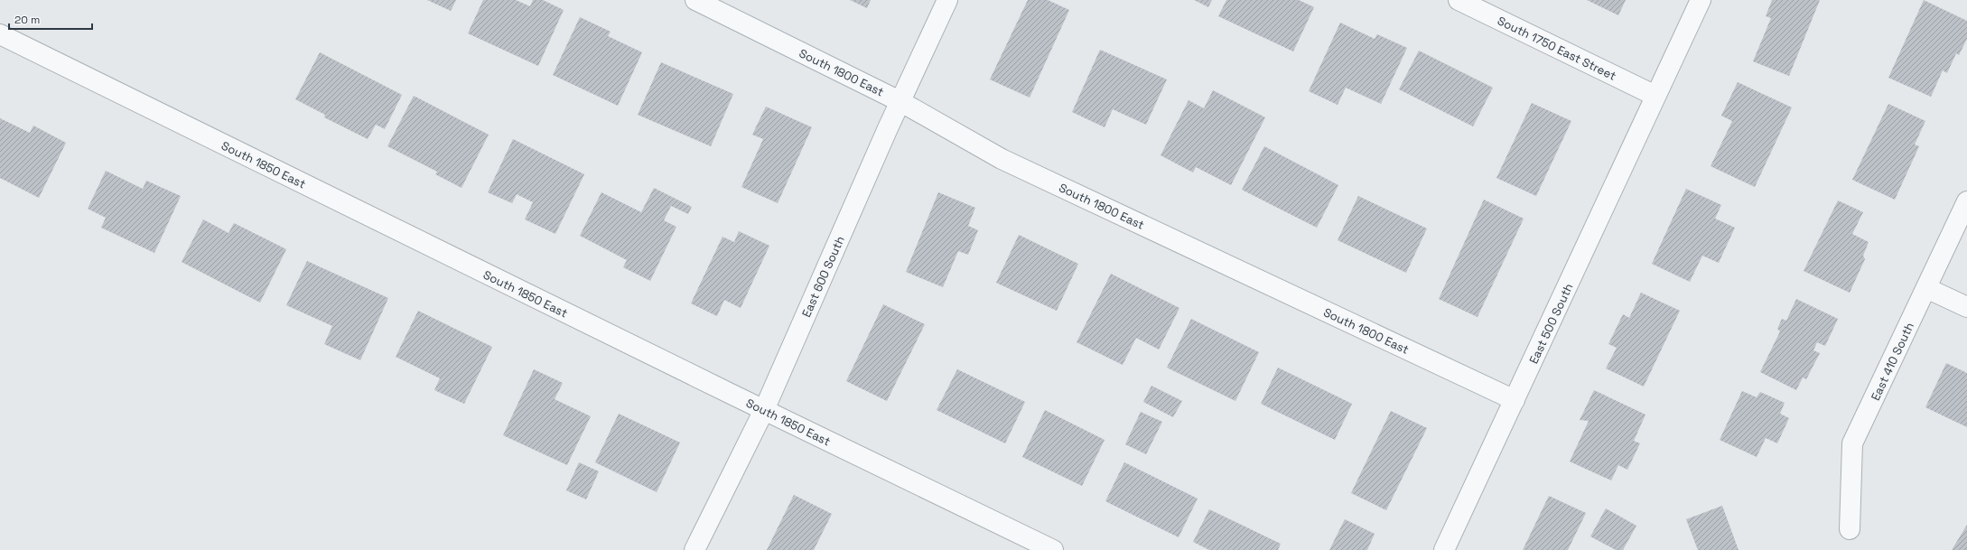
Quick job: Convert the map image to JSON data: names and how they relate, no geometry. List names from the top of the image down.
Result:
{
  "streets": {
    "street": [
      "South 1750 East Street",
      "South 1800 East",
      "South 1850 East",
      "East 600 South",
      "East 500 South",
      "East 410 South"
    ]
  },
  "crossings": [
    ["South 1750 East Street", "East 500 South"],
    ["South 1800 East", "East 600 South"],
    ["South 1800 East", "East 500 South"],
    ["South 1850 East", "East 600 South"]
  ],
  "scale_bar": "20 m"
}
